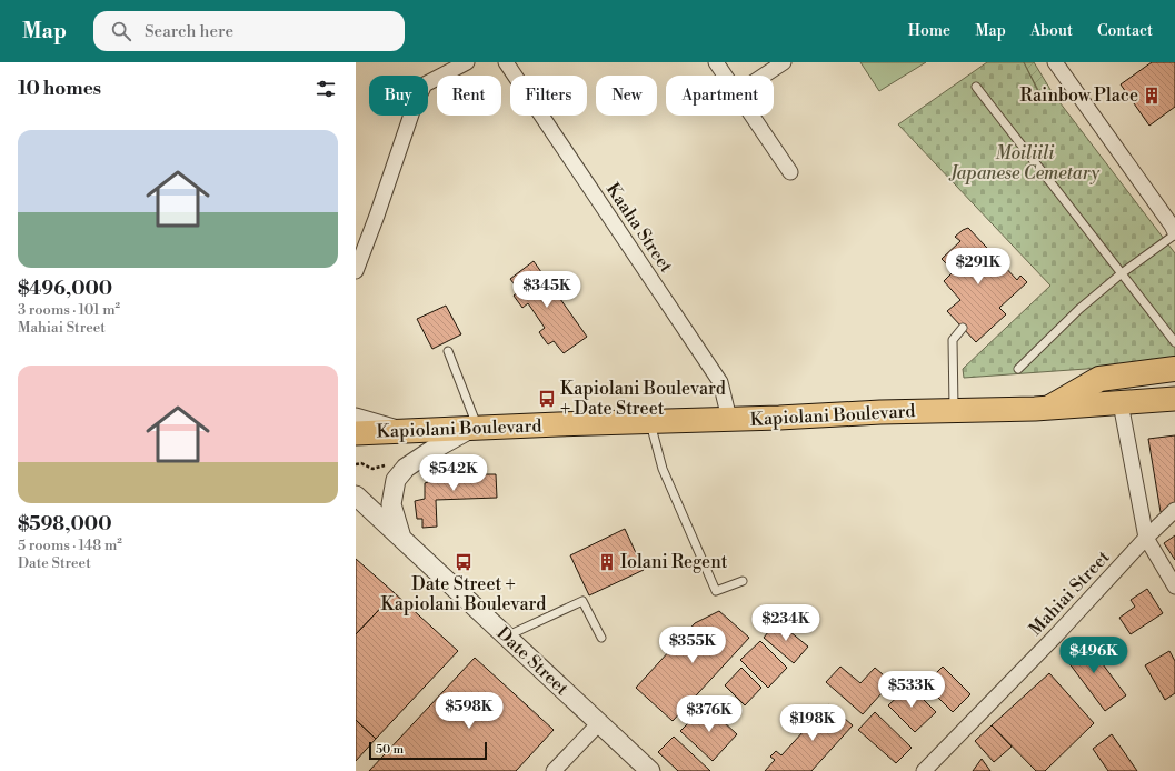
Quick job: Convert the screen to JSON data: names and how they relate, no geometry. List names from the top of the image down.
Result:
{
  "streets": {
    "main road": ["Kapiolani Boulevard"],
    "street": ["Kaaha Street", "Mahiai Street", "Date Street"]
  },
  "crossings": [
    ["Kaaha Street", "Kapiolani Boulevard"]
  ],
  "parks": ["Moiliili Japanese Cemetary"],
  "places": {
    "building": ["Rainbow Place", "Iolani Regent"],
    "bus stop": ["Kapiolani Boulevard + Date Street", "Date Street + Kapiolani Boulevard"]
  },
  "scale_bar": "50 m",
  "page": {
    "header": "Map",
    "search": "Search here",
    "nav": [
      "Home",
      "Map",
      "About",
      "Contact"
    ],
    "heading": "10 homes",
    "chip": [
      "Buy",
      "Rent",
      "Filters",
      "New",
      "Apartment"
    ],
    "list": [
      {
        "name": "$496,000",
        "note": "3 rooms · 101 m² · Mahiai Street"
      },
      {
        "name": "$598,000",
        "note": "5 rooms · 148 m² · Date Street"
      }
    ],
    "price": [
      "$291K",
      "$345K",
      "$542K",
      "$234K",
      "$355K",
      "$496K",
      "$533K",
      "$598K",
      "$376K",
      "$198K"
    ],
    "scale": "50 m"
  }
}
